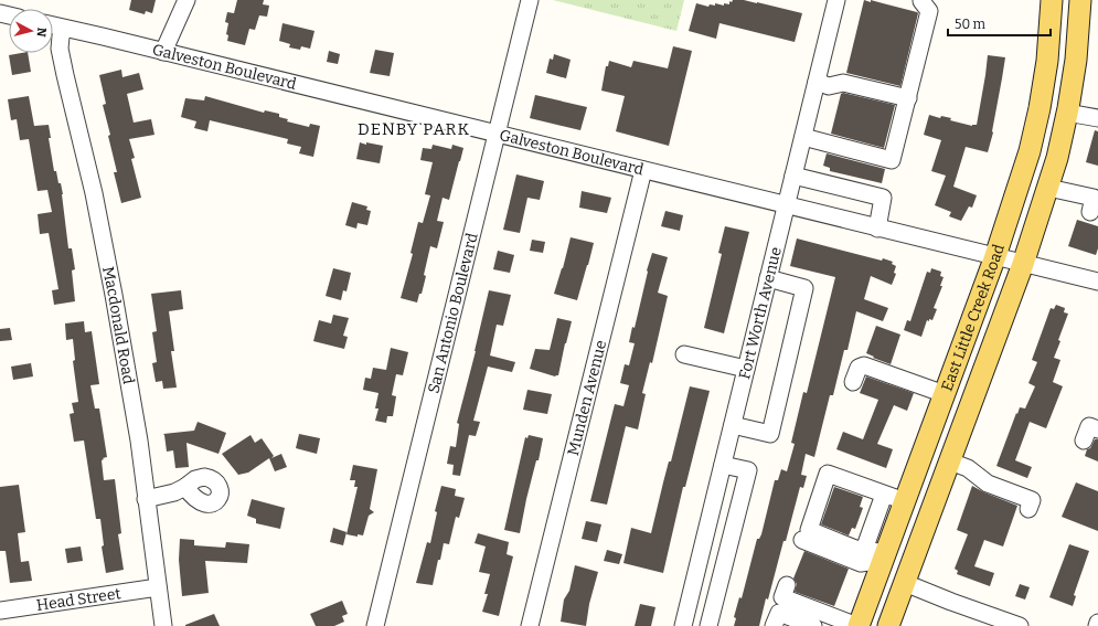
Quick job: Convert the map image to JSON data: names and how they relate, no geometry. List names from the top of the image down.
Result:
{
  "streets": {
    "main road": ["East Little Creek Road"],
    "street": [
      "Galveston Boulevard",
      "San Antonio Boulevard",
      "Fort Worth Avenue",
      "Macdonald Road",
      "Munden Avenue",
      "Head Street"
    ]
  },
  "crossings": [
    ["Galveston Boulevard", "San Antonio Boulevard"],
    ["Galveston Boulevard", "Fort Worth Avenue"],
    ["Galveston Boulevard", "East Little Creek Road"],
    ["Galveston Boulevard", "Macdonald Road"],
    ["Galveston Boulevard", "Munden Avenue"],
    ["Macdonald Road", "Head Street"]
  ],
  "districts": ["DENBY PARK"],
  "scale_bar": "50 m",
  "north": "right"
}
